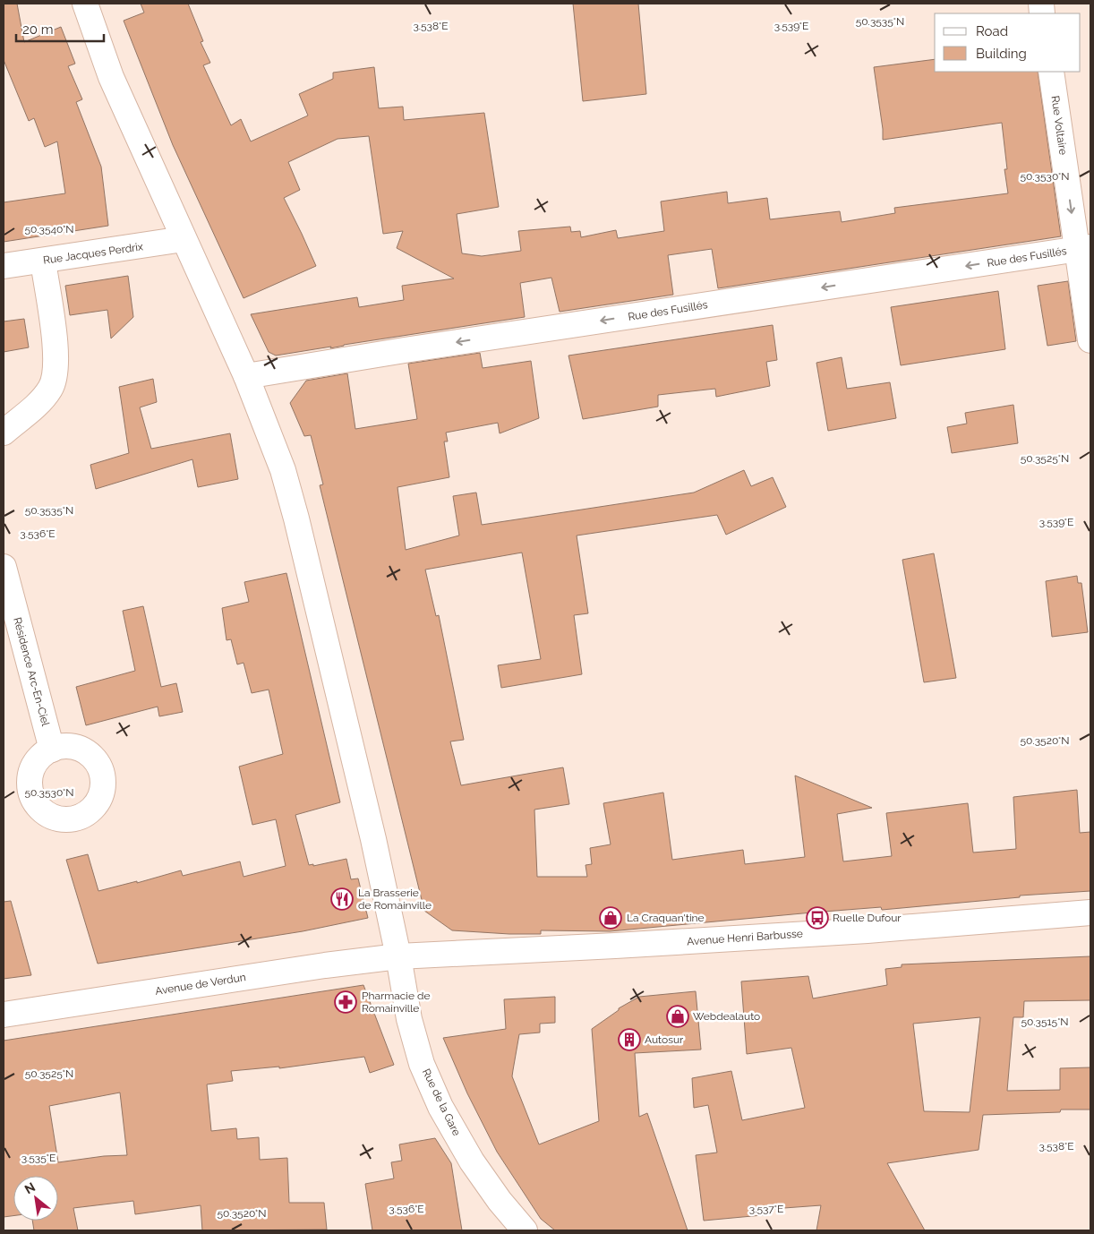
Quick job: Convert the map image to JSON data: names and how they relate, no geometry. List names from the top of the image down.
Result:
{
  "streets": {
    "street": [
      "Rue Voltaire",
      "Rue Jacques Perdrix",
      "Rue des Fusillés",
      "Résidence Arc-En-Ciel",
      "Avenue Henri Barbusse",
      "Avenue de Verdun",
      "Rue de la Gare"
    ]
  },
  "crossings": [
    ["Rue Voltaire", "Rue des Fusillés"],
    ["Rue Jacques Perdrix", "Rue de la Gare"],
    ["Rue des Fusillés", "Rue de la Gare"],
    ["Avenue Henri Barbusse", "Avenue de Verdun"],
    ["Avenue Henri Barbusse", "Rue de la Gare"],
    ["Avenue de Verdun", "Rue de la Gare"]
  ],
  "one_way": ["Rue Voltaire", "Rue des Fusillés"],
  "places": {
    "restaurant": ["La Brasserie de Romainville"],
    "shop": ["La Craquan'tine", "Webdealauto"],
    "bus stop": ["Ruelle Dufour"],
    "pharmacy": ["Pharmacie de Romainville"],
    "building": ["Autosur"]
  },
  "legend": ["Road", "Building"],
  "scale_bar": "20 m",
  "north": "top left",
  "coordinates": [
    "50.3535°N",
    "3.538°E",
    "3.539°E",
    "50.3530°N",
    "50.3540°N",
    "50.3525°N",
    "3.536°E",
    "50.3520°N",
    "50.3515°N",
    "3.535°E",
    "3.537°E"
  ]
}
